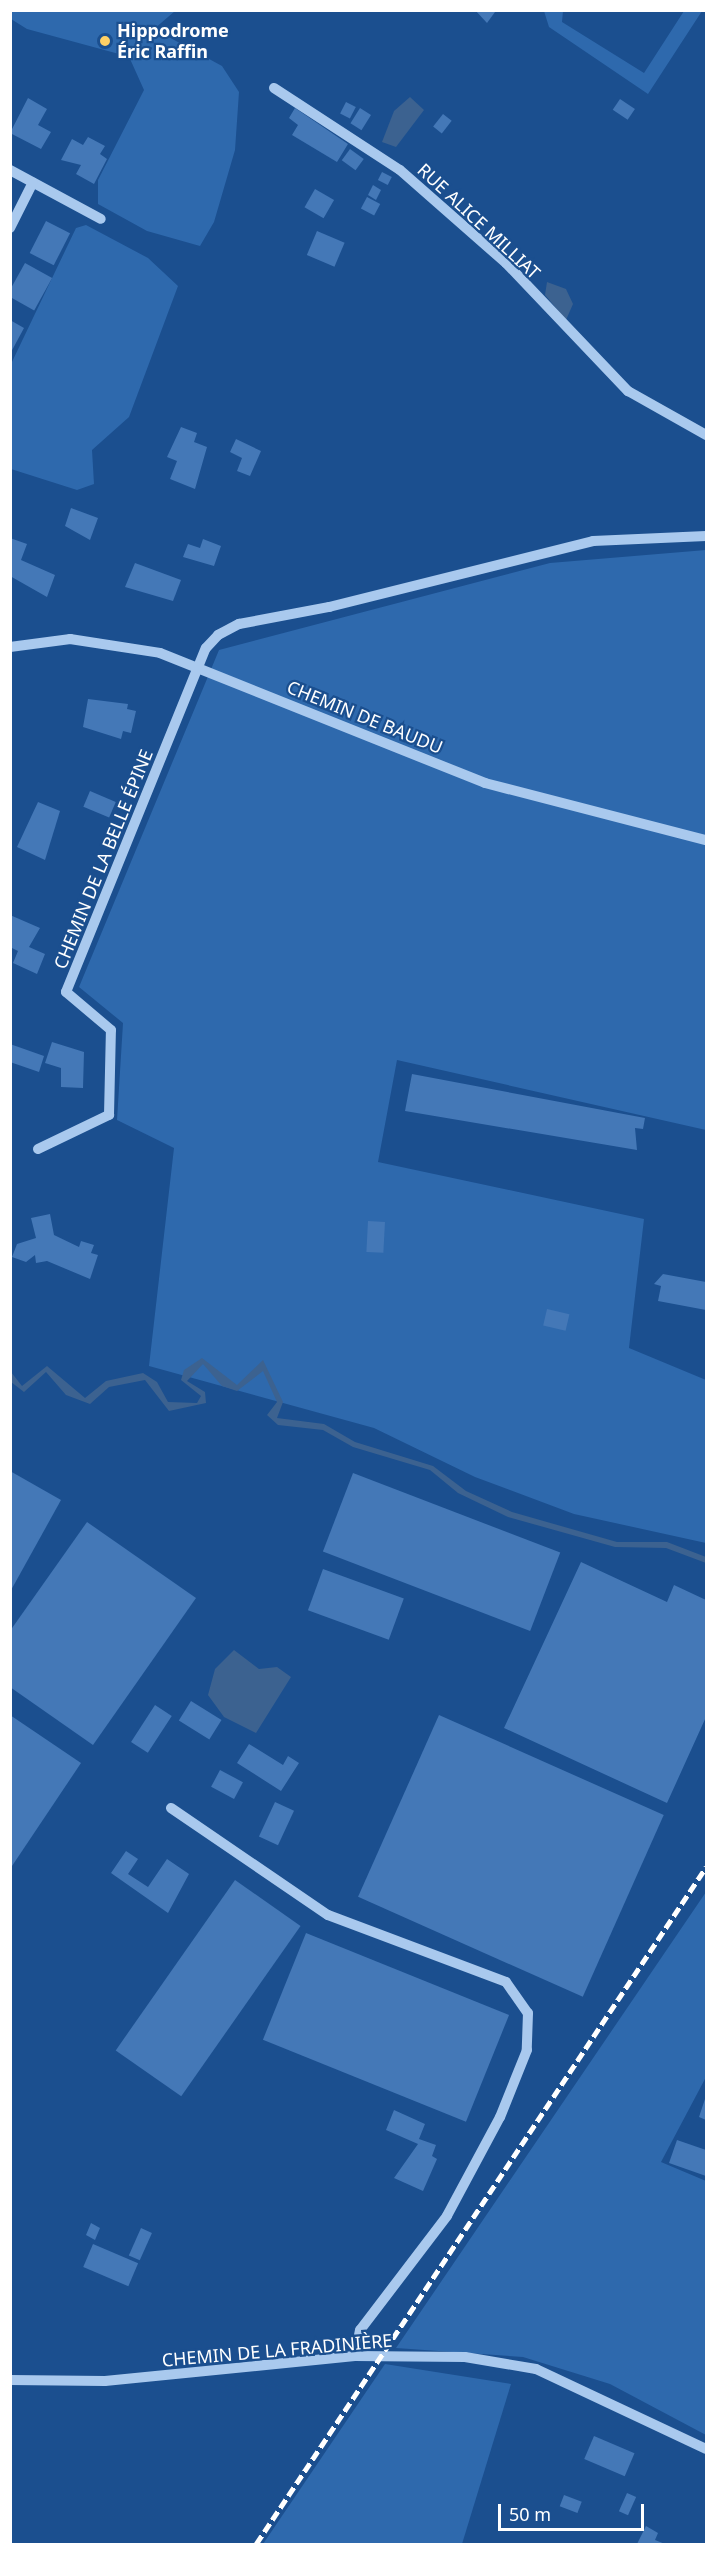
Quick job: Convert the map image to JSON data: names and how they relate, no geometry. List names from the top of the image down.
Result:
{
  "streets": {
    "street": [
      "RUE ALICE MILLIAT",
      "CHEMIN DE BAUDU",
      "CHEMIN DE LA BELLE ÉPINE",
      "CHEMIN DE LA FRADINIÈRE"
    ]
  },
  "crossings": [
    ["CHEMIN DE BAUDU", "CHEMIN DE LA BELLE ÉPINE"]
  ],
  "places": ["Hippodrome Éric Raffin"],
  "scale_bar": "50 m"
}
